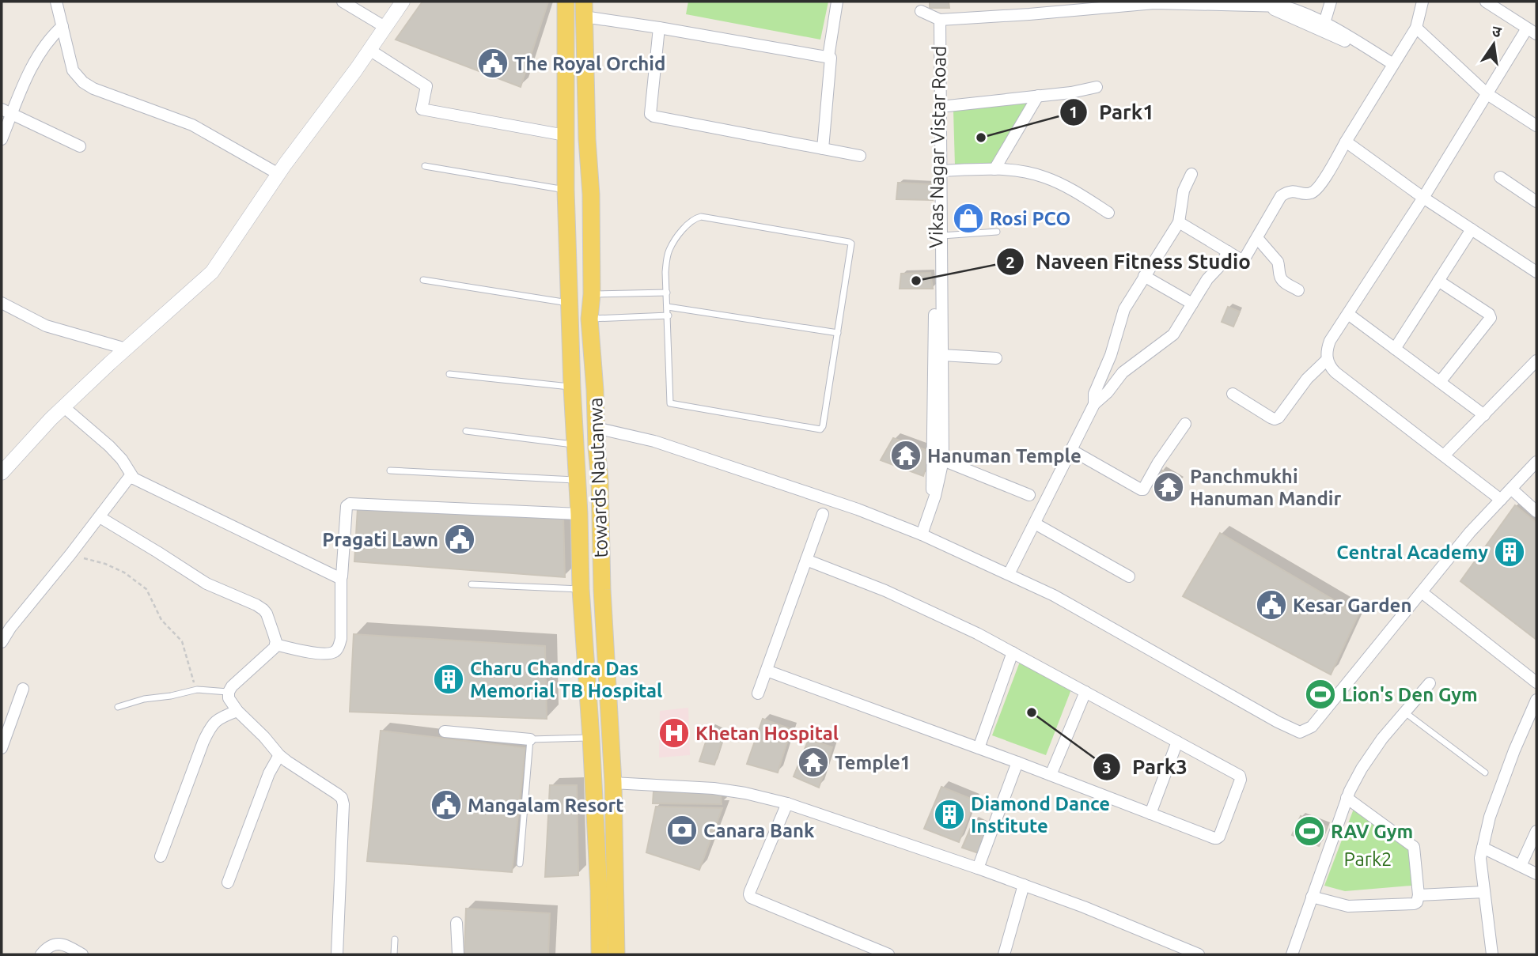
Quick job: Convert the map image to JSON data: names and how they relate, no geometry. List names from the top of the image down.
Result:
{
  "streets": {
    "main road": ["towards Nautanwa"],
    "street": ["Vikas Nagar Vistar Road"]
  },
  "parks": ["Park2"],
  "places": {
    "public building": [
      "The Royal Orchid",
      "Pragati Lawn",
      "Kesar Garden",
      "Mangalam Resort"
    ],
    "other": ["Park1", "Naveen Fitness Studio", "Park3"],
    "shop": ["Rosi PCO"],
    "temple": ["Hanuman Temple", "Panchmukhi Hanuman Mandir", "Temple1"],
    "building": ["Central Academy", "Charu Chandra Das Memorial TB Hospital", "Diamond Dance Institute"],
    "sports": ["Lion's Den Gym", "RAV Gym"],
    "hospital": ["Khetan Hospital"],
    "bank": ["Canara Bank"]
  },
  "north": "top"
}
